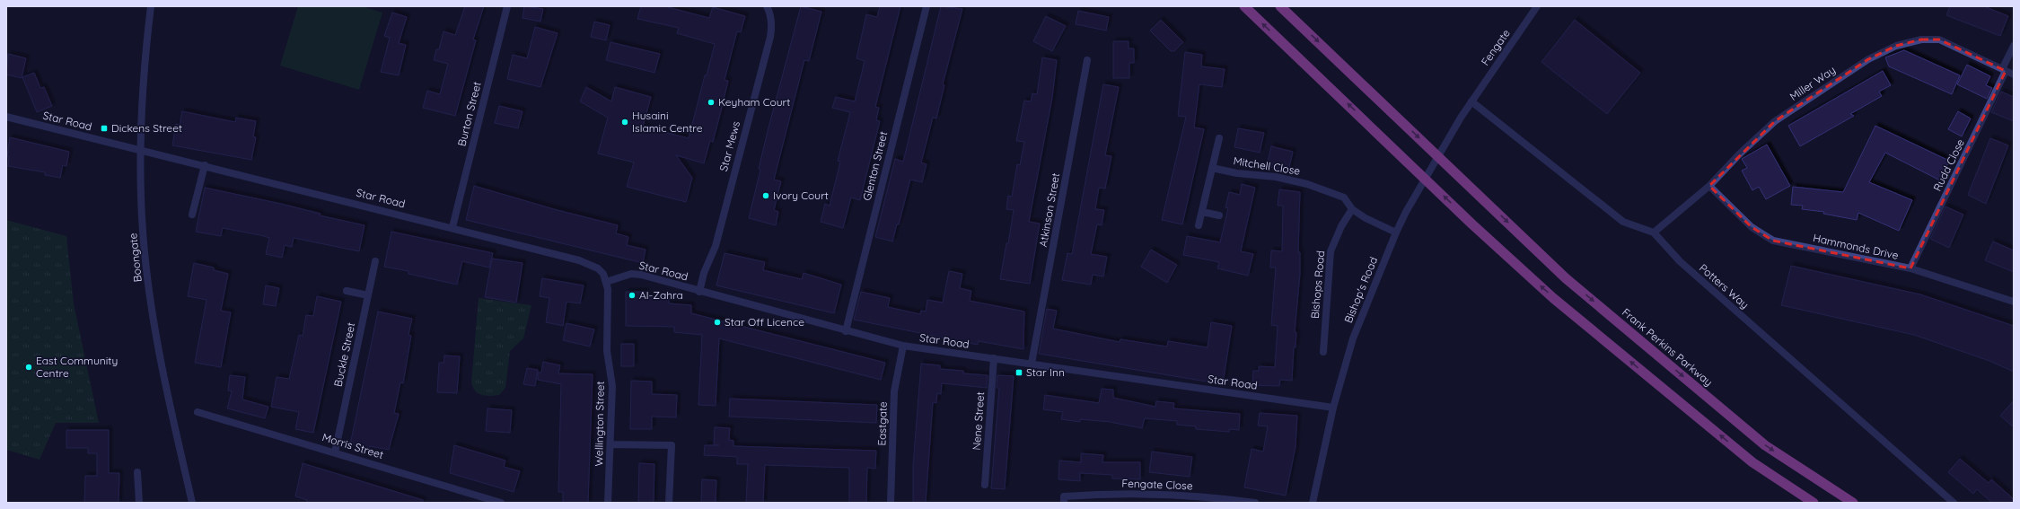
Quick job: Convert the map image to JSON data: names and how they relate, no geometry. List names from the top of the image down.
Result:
{
  "streets": {
    "highway": ["Frank Perkins Parkway"],
    "street": [
      "Fengate",
      "Miller Way",
      "Burton Street",
      "Star Road",
      "Star Mews",
      "Rudd Close",
      "Glenton Street",
      "Mitchell Close",
      "Atkinson Street",
      "Hammonds Drive",
      "Boongate",
      "Bishops Road",
      "Potters Way",
      "Bishop's Road",
      "Buckle Street",
      "Nene Street",
      "Wellington Street",
      "Eastgate",
      "Morris Street",
      "Fengate Close"
    ]
  },
  "crossings": [
    ["Fengate", "Potters Way"],
    ["Fengate", "Bishop's Road"],
    ["Miller Way", "Rudd Close"],
    ["Miller Way", "Hammonds Drive"],
    ["Miller Way", "Potters Way"],
    ["Burton Street", "Star Road"],
    ["Star Road", "Star Mews"],
    ["Star Road", "Glenton Street"],
    ["Star Road", "Atkinson Street"],
    ["Star Road", "Bishop's Road"],
    ["Star Road", "Nene Street"],
    ["Star Road", "Wellington Street"],
    ["Star Road", "Eastgate"],
    ["Rudd Close", "Hammonds Drive"],
    ["Mitchell Close", "Bishops Road"],
    ["Potters Way", "Bishop's Road"],
    ["Buckle Street", "Morris Street"]
  ],
  "places": {
    "other": [
      "Keyham Court",
      "Husaini Islamic Centre",
      "Ivory Court",
      "Al-Zahra",
      "Star Off Licence",
      "East Community Centre"
    ],
    "transit": ["Dickens Street", "Star Inn"]
  }
}
